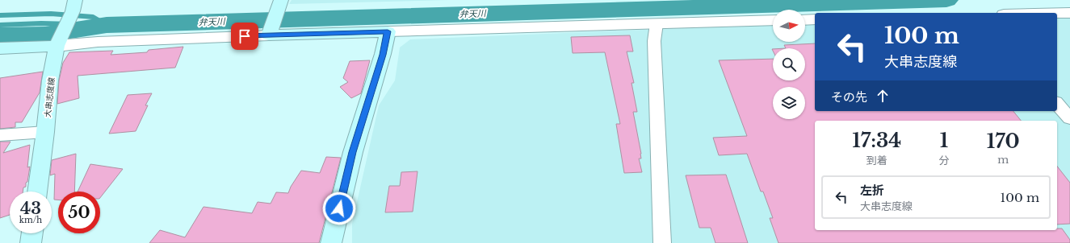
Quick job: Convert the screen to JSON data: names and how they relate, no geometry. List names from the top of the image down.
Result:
{
  "streets": {
    "main road": ["大串志度線"]
  },
  "water": ["弁天川"],
  "north": "right",
  "page": {
    "turn": ["100 m", "大串志度線"],
    "then": "その先",
    "eta": [
      "17:34",
      "到着",
      "1",
      "分",
      "170",
      "m"
    ],
    "list": [
      {
        "name": "左折",
        "note": "大串志度線",
        "value": "100 m"
      }
    ],
    "speed": "43 km/h",
    "limit": "50"
  }
}
